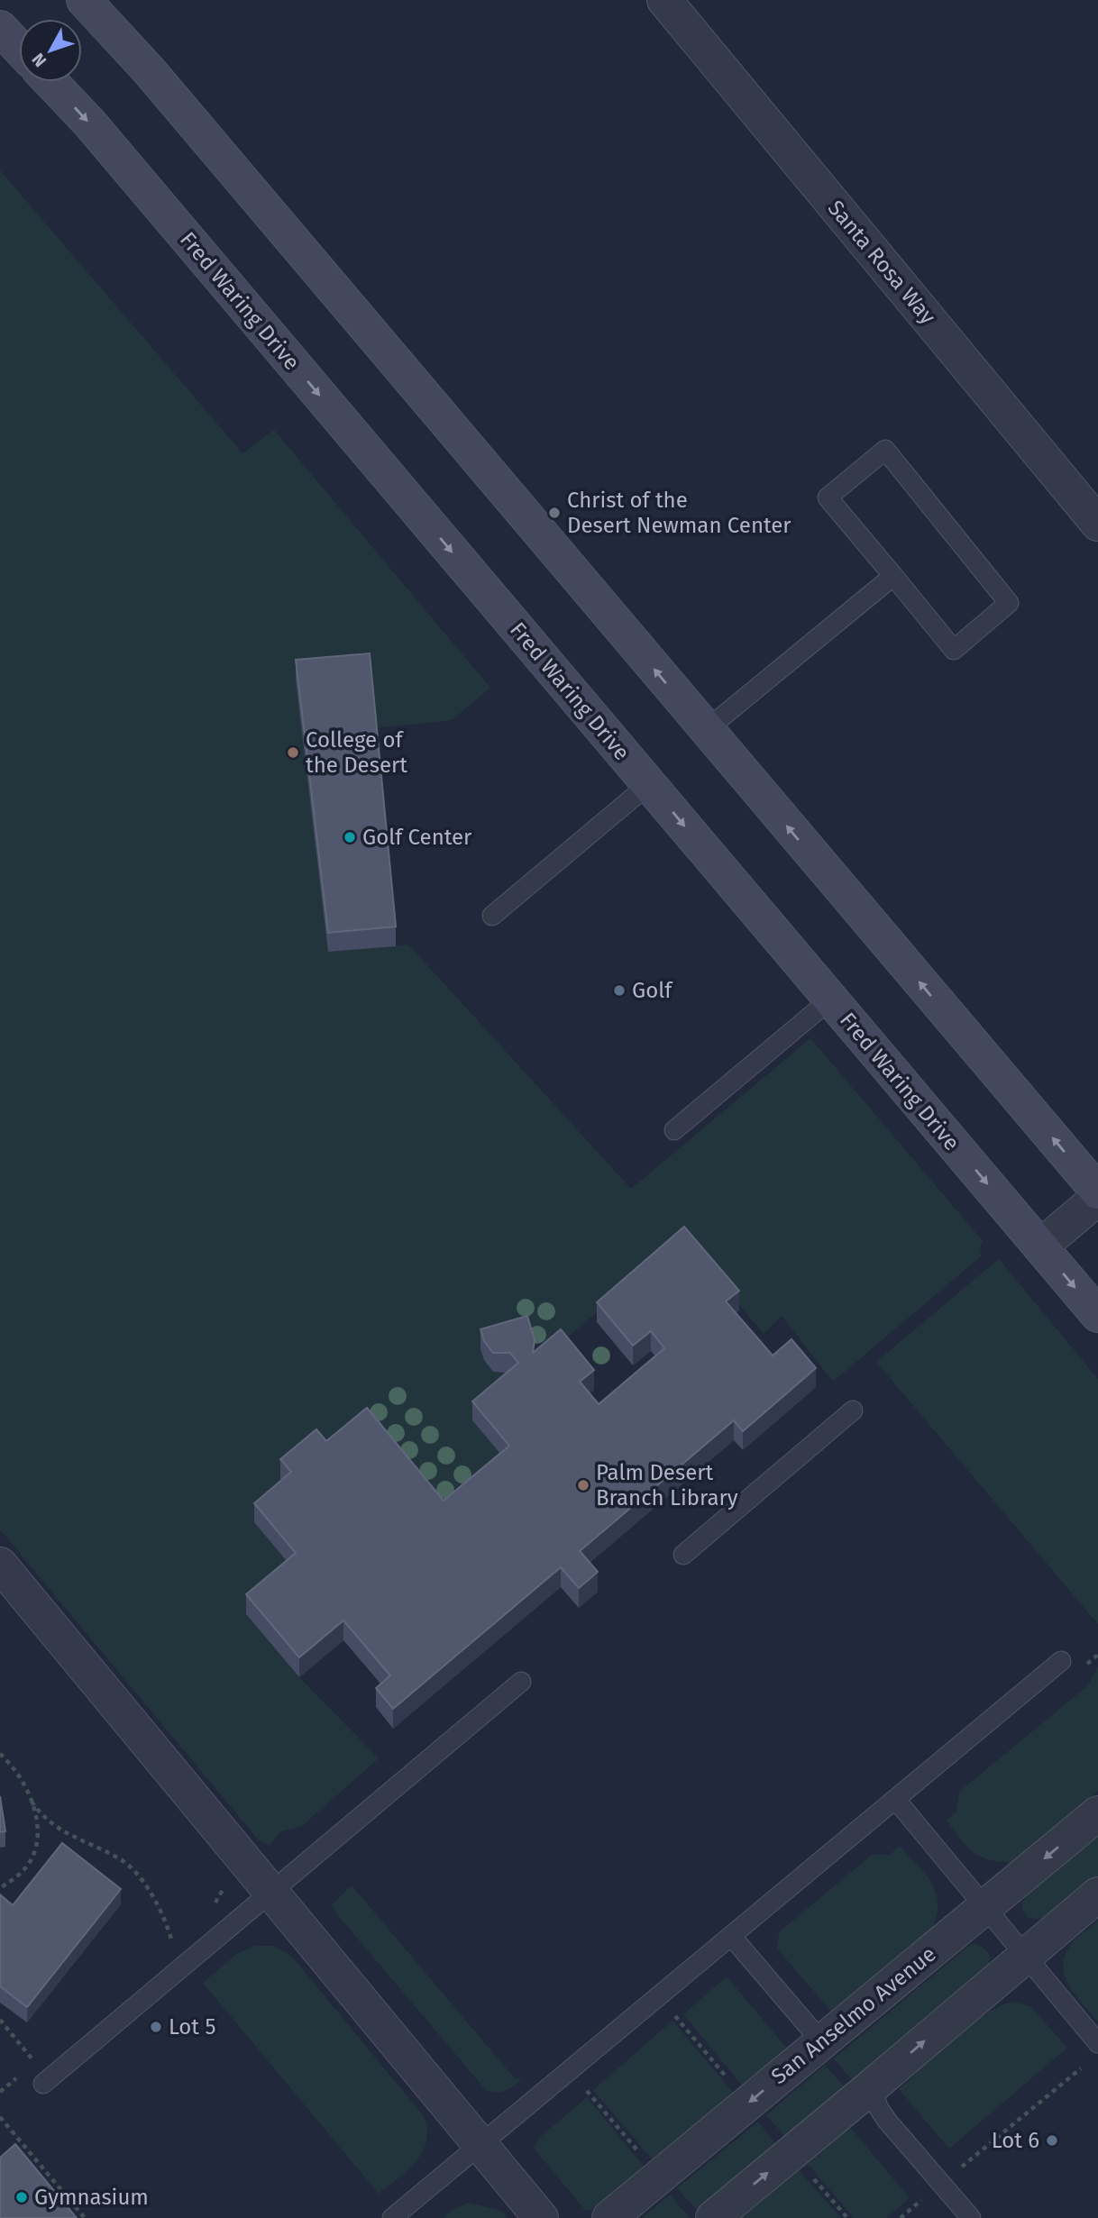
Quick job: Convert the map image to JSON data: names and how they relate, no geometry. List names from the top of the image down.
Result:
{
  "streets": {
    "main road": ["Fred Waring Drive"],
    "street": ["Santa Rosa Way", "San Anselmo Avenue"]
  },
  "places": [
    "Christ of the Desert Newman Center",
    "College of the Desert",
    "Golf Center",
    "Golf",
    "Palm Desert Branch Library",
    "Lot 5",
    "Lot 6",
    "Gymnasium"
  ],
  "north": "bottom left"
}
